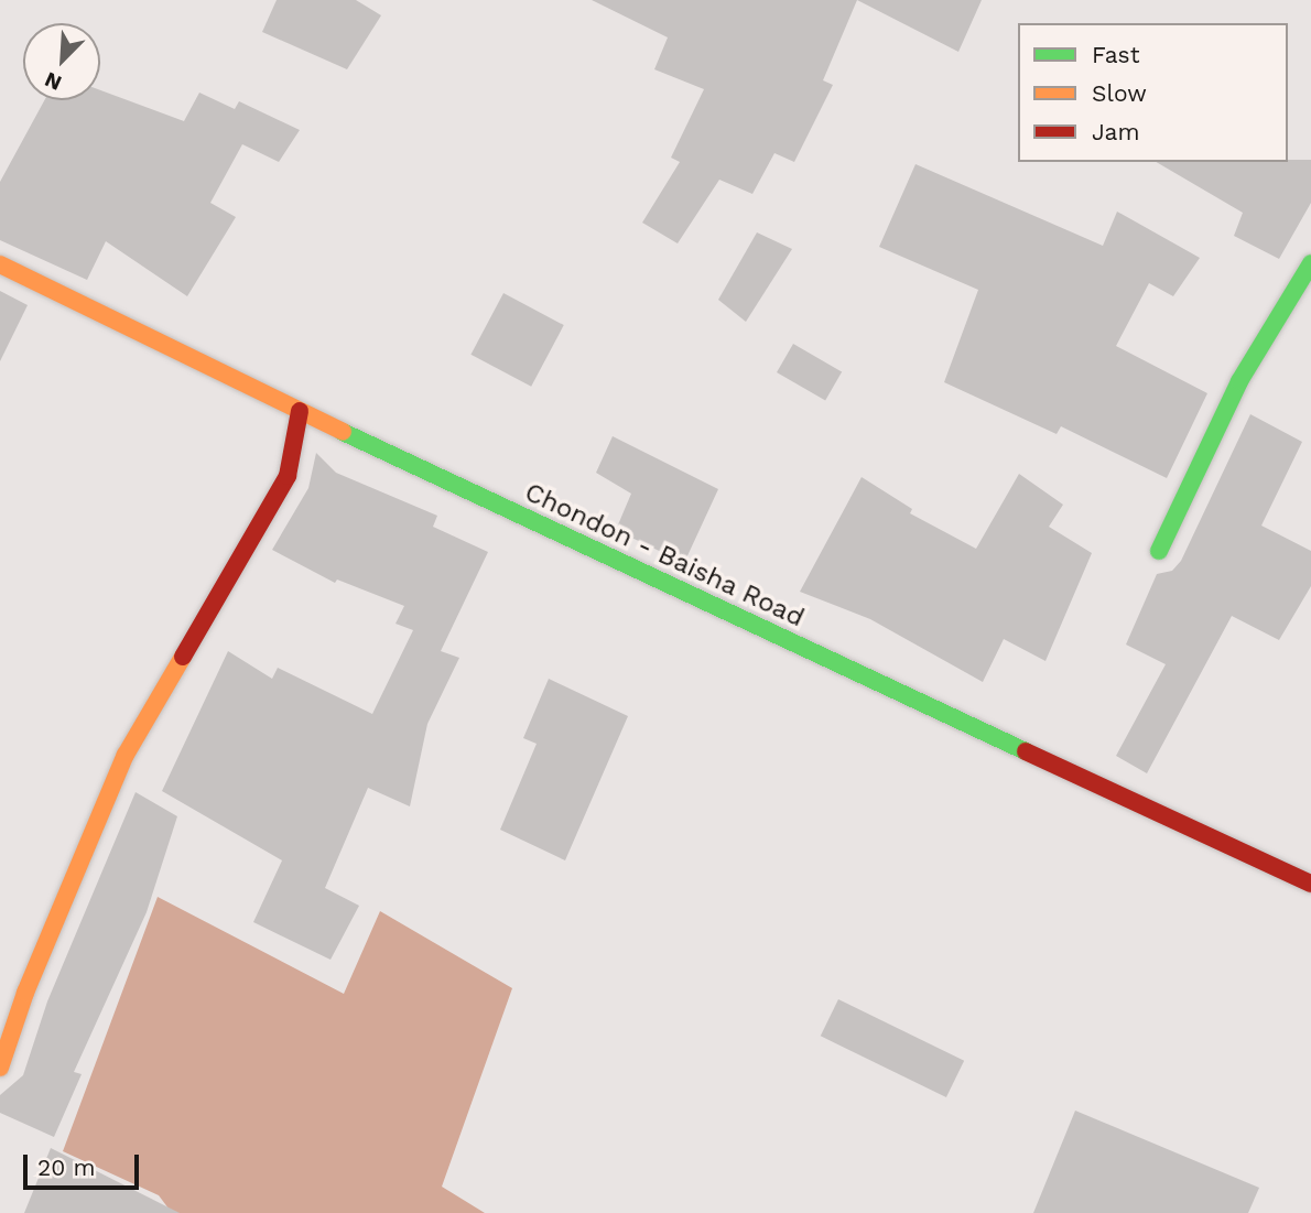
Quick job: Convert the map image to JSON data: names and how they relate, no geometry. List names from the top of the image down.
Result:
{
  "streets": {
    "main road": ["Chondon - Baisha Road"]
  },
  "legend": ["Fast", "Slow", "Jam"],
  "scale_bar": "20 m",
  "north": "bottom left"
}
